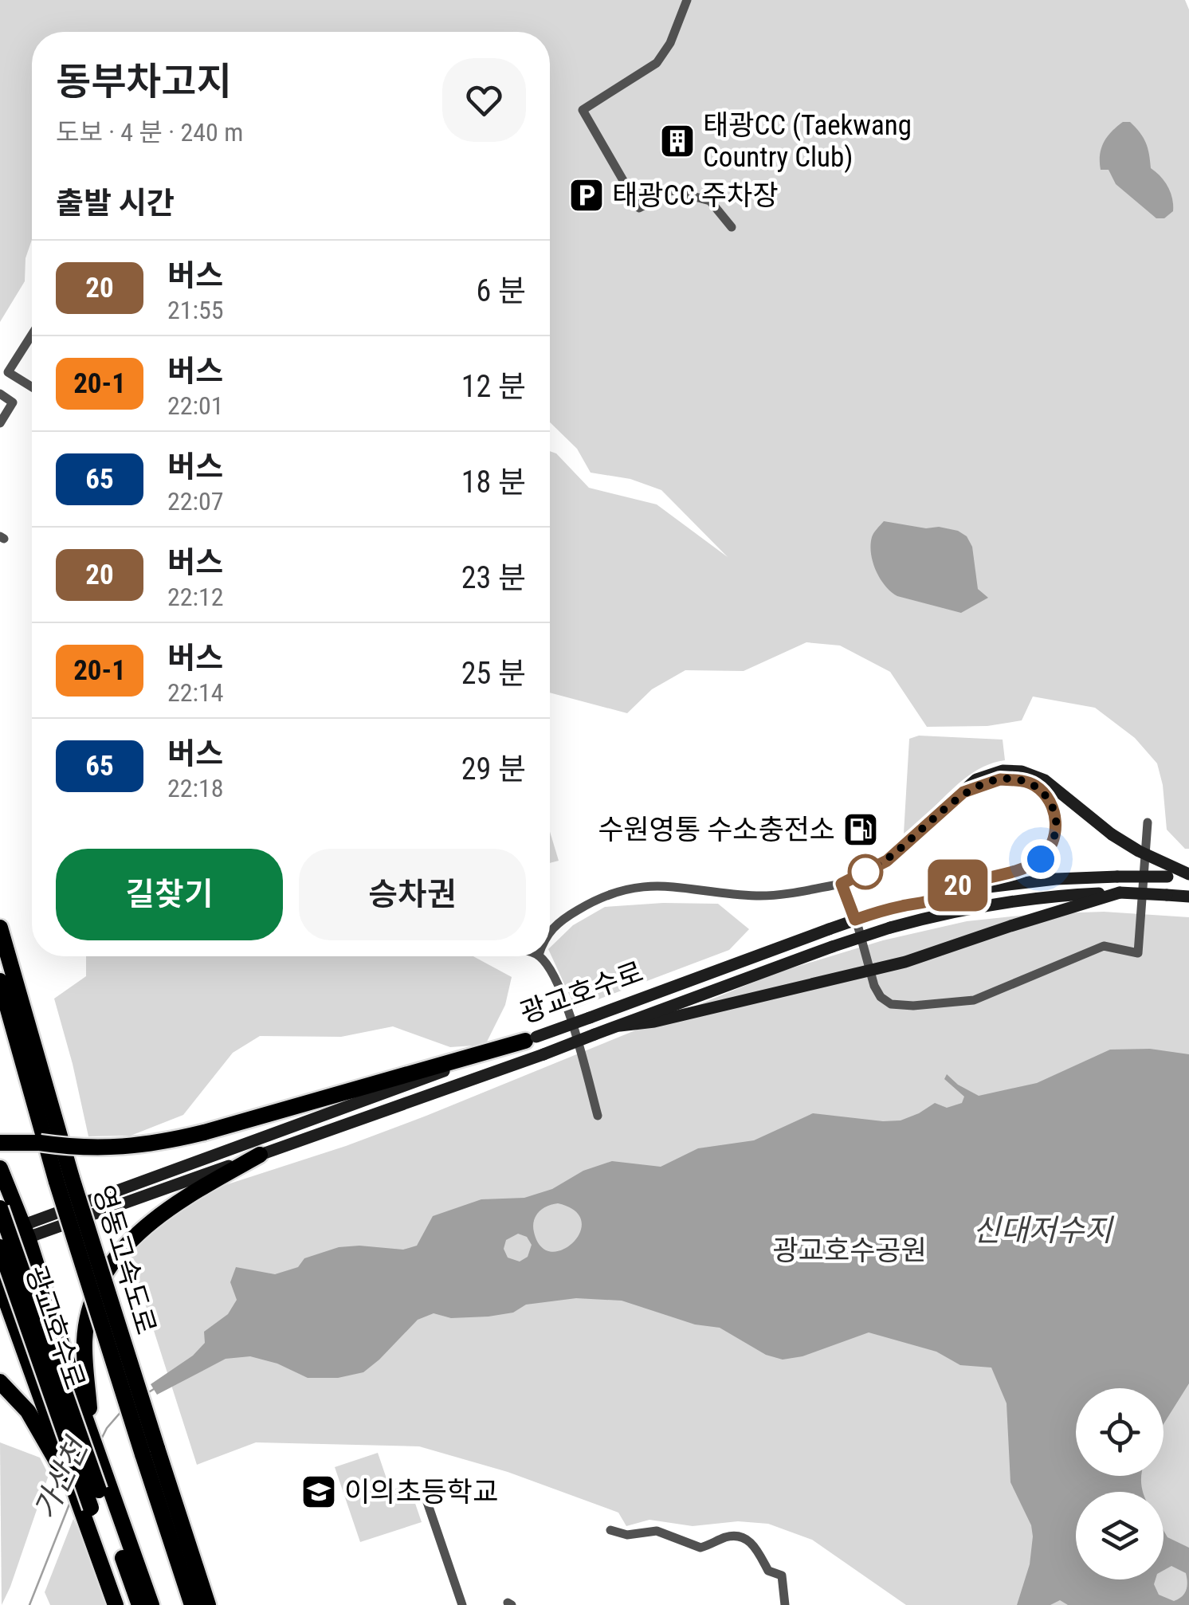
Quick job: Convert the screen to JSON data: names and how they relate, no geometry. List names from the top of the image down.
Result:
{
  "streets": {
    "highway": ["광교호수로", "영동고속도로"]
  },
  "water": ["신대저수지", "가산천"],
  "parks": ["광교호수공원"],
  "places": {
    "building": ["태광CC (Taekwang Country Club)"],
    "parking": ["태광CC 주차장"],
    "fuel station": ["수원영통 수소충전소"],
    "school or university": ["이의초등학교"]
  },
  "lines": ["bus line 20"],
  "page": {
    "on_map": "20",
    "heading": [
      ["동부차고지", "도보 · 4 분 · 240 m"],
      "출발 시간"
    ],
    "list": [
      {
        "mark": "20",
        "name": "버스",
        "note": "21:55",
        "value": "6 분"
      },
      {
        "mark": "20-1",
        "name": "버스",
        "note": "22:01",
        "value": "12 분"
      },
      {
        "mark": "65",
        "name": "버스",
        "note": "22:07",
        "value": "18 분"
      },
      {
        "mark": "20",
        "name": "버스",
        "note": "22:12",
        "value": "23 분"
      },
      {
        "mark": "20-1",
        "name": "버스",
        "note": "22:14",
        "value": "25 분"
      },
      {
        "mark": "65",
        "name": "버스",
        "note": "22:18",
        "value": "29 분"
      }
    ],
    "buttons": ["길찾기", "승차권"]
  }
}
